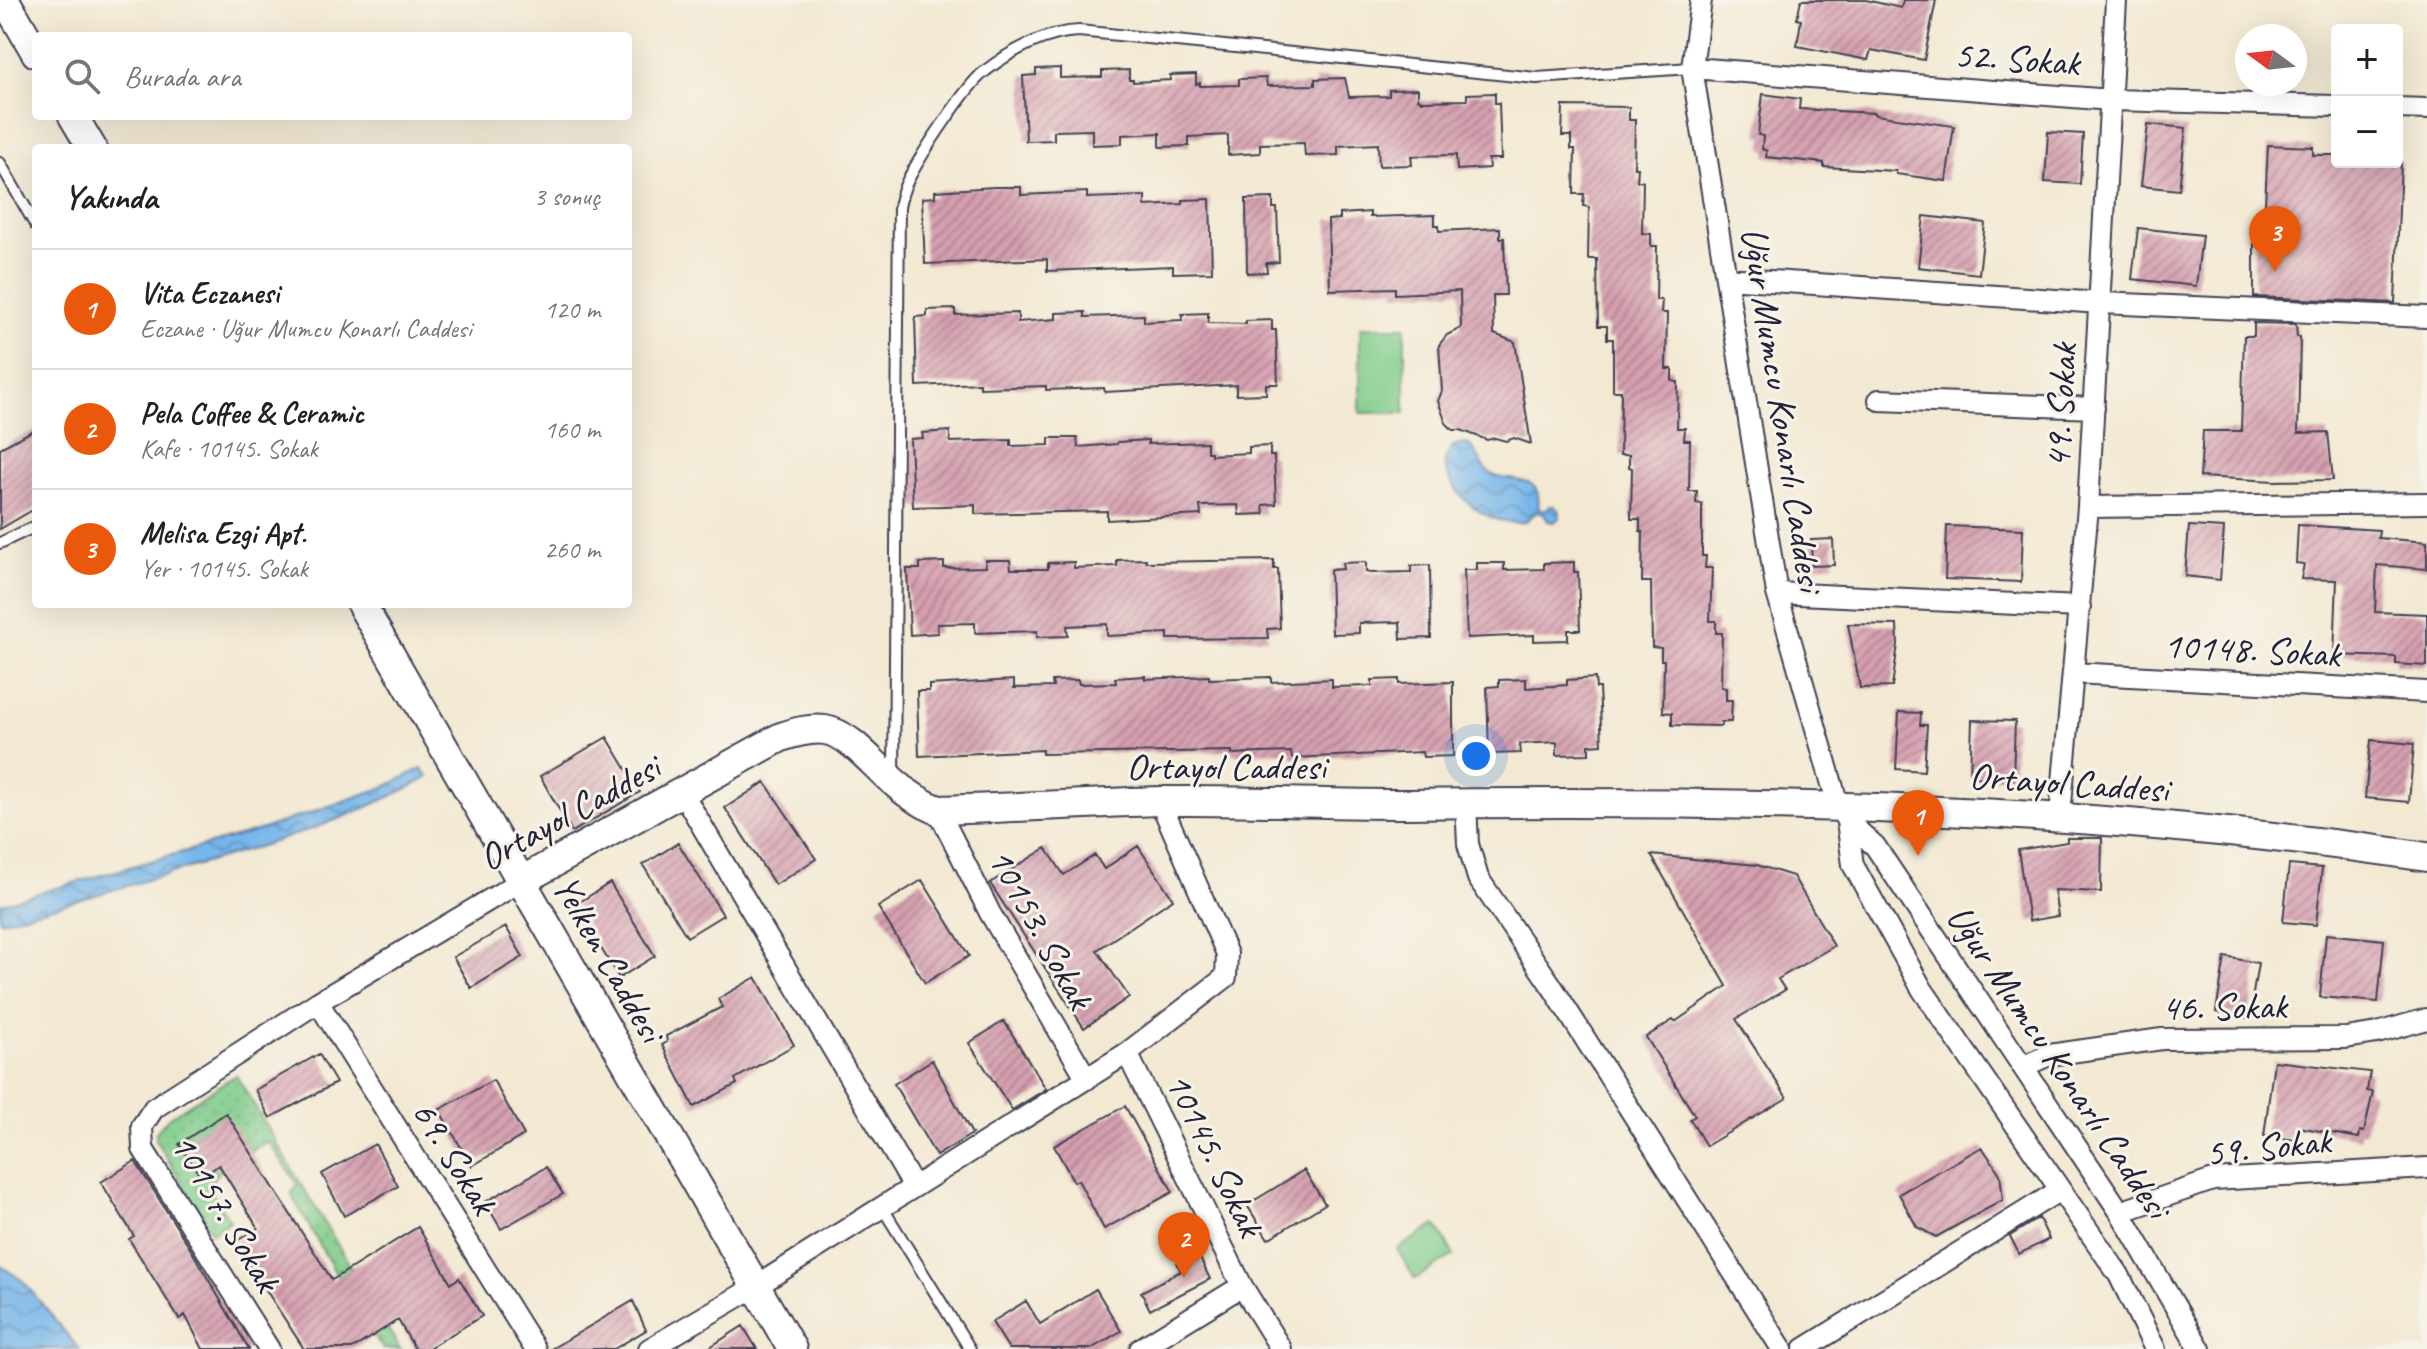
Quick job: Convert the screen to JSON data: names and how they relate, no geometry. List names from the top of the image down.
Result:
{
  "streets": {
    "street": [
      "52. Sokak",
      "49. Sokak",
      "Uğur Mumcu Konarlı Caddesi",
      "10148. Sokak",
      "Ortayol Caddesi",
      "10153. Sokak",
      "Yelken Caddesi",
      "46. Sokak",
      "59. Sokak",
      "10145. Sokak",
      "69. Sokak",
      "10157. Sokak"
    ]
  },
  "crossings": [
    ["52. Sokak", "49. Sokak"],
    ["52. Sokak", "Uğur Mumcu Konarlı Caddesi"],
    ["49. Sokak", "10148. Sokak"],
    ["49. Sokak", "Ortayol Caddesi"],
    ["Uğur Mumcu Konarlı Caddesi", "Ortayol Caddesi"],
    ["Uğur Mumcu Konarlı Caddesi", "46. Sokak"],
    ["Uğur Mumcu Konarlı Caddesi", "59. Sokak"],
    ["Ortayol Caddesi", "10153. Sokak"],
    ["Ortayol Caddesi", "Yelken Caddesi"],
    ["Ortayol Caddesi", "69. Sokak"],
    ["Ortayol Caddesi", "10157. Sokak"]
  ],
  "north": "left",
  "page": {
    "map_buttons": ["+", "−"],
    "search": "Burada ara",
    "heading": ["Yakında", "3 sonuç"],
    "pins": ["3", "1", "2"],
    "list": [
      {
        "mark": "1",
        "name": "Vita Eczanesi",
        "note": "Eczane · Uğur Mumcu Konarlı Caddesi",
        "value": "120 m"
      },
      {
        "mark": "2",
        "name": "Pela Coffee & Ceramic",
        "note": "Kafe · 10145. Sokak",
        "value": "160 m"
      },
      {
        "mark": "3",
        "name": "Melisa Ezgi Apt.",
        "note": "Yer · 10145. Sokak",
        "value": "260 m"
      }
    ]
  }
}
